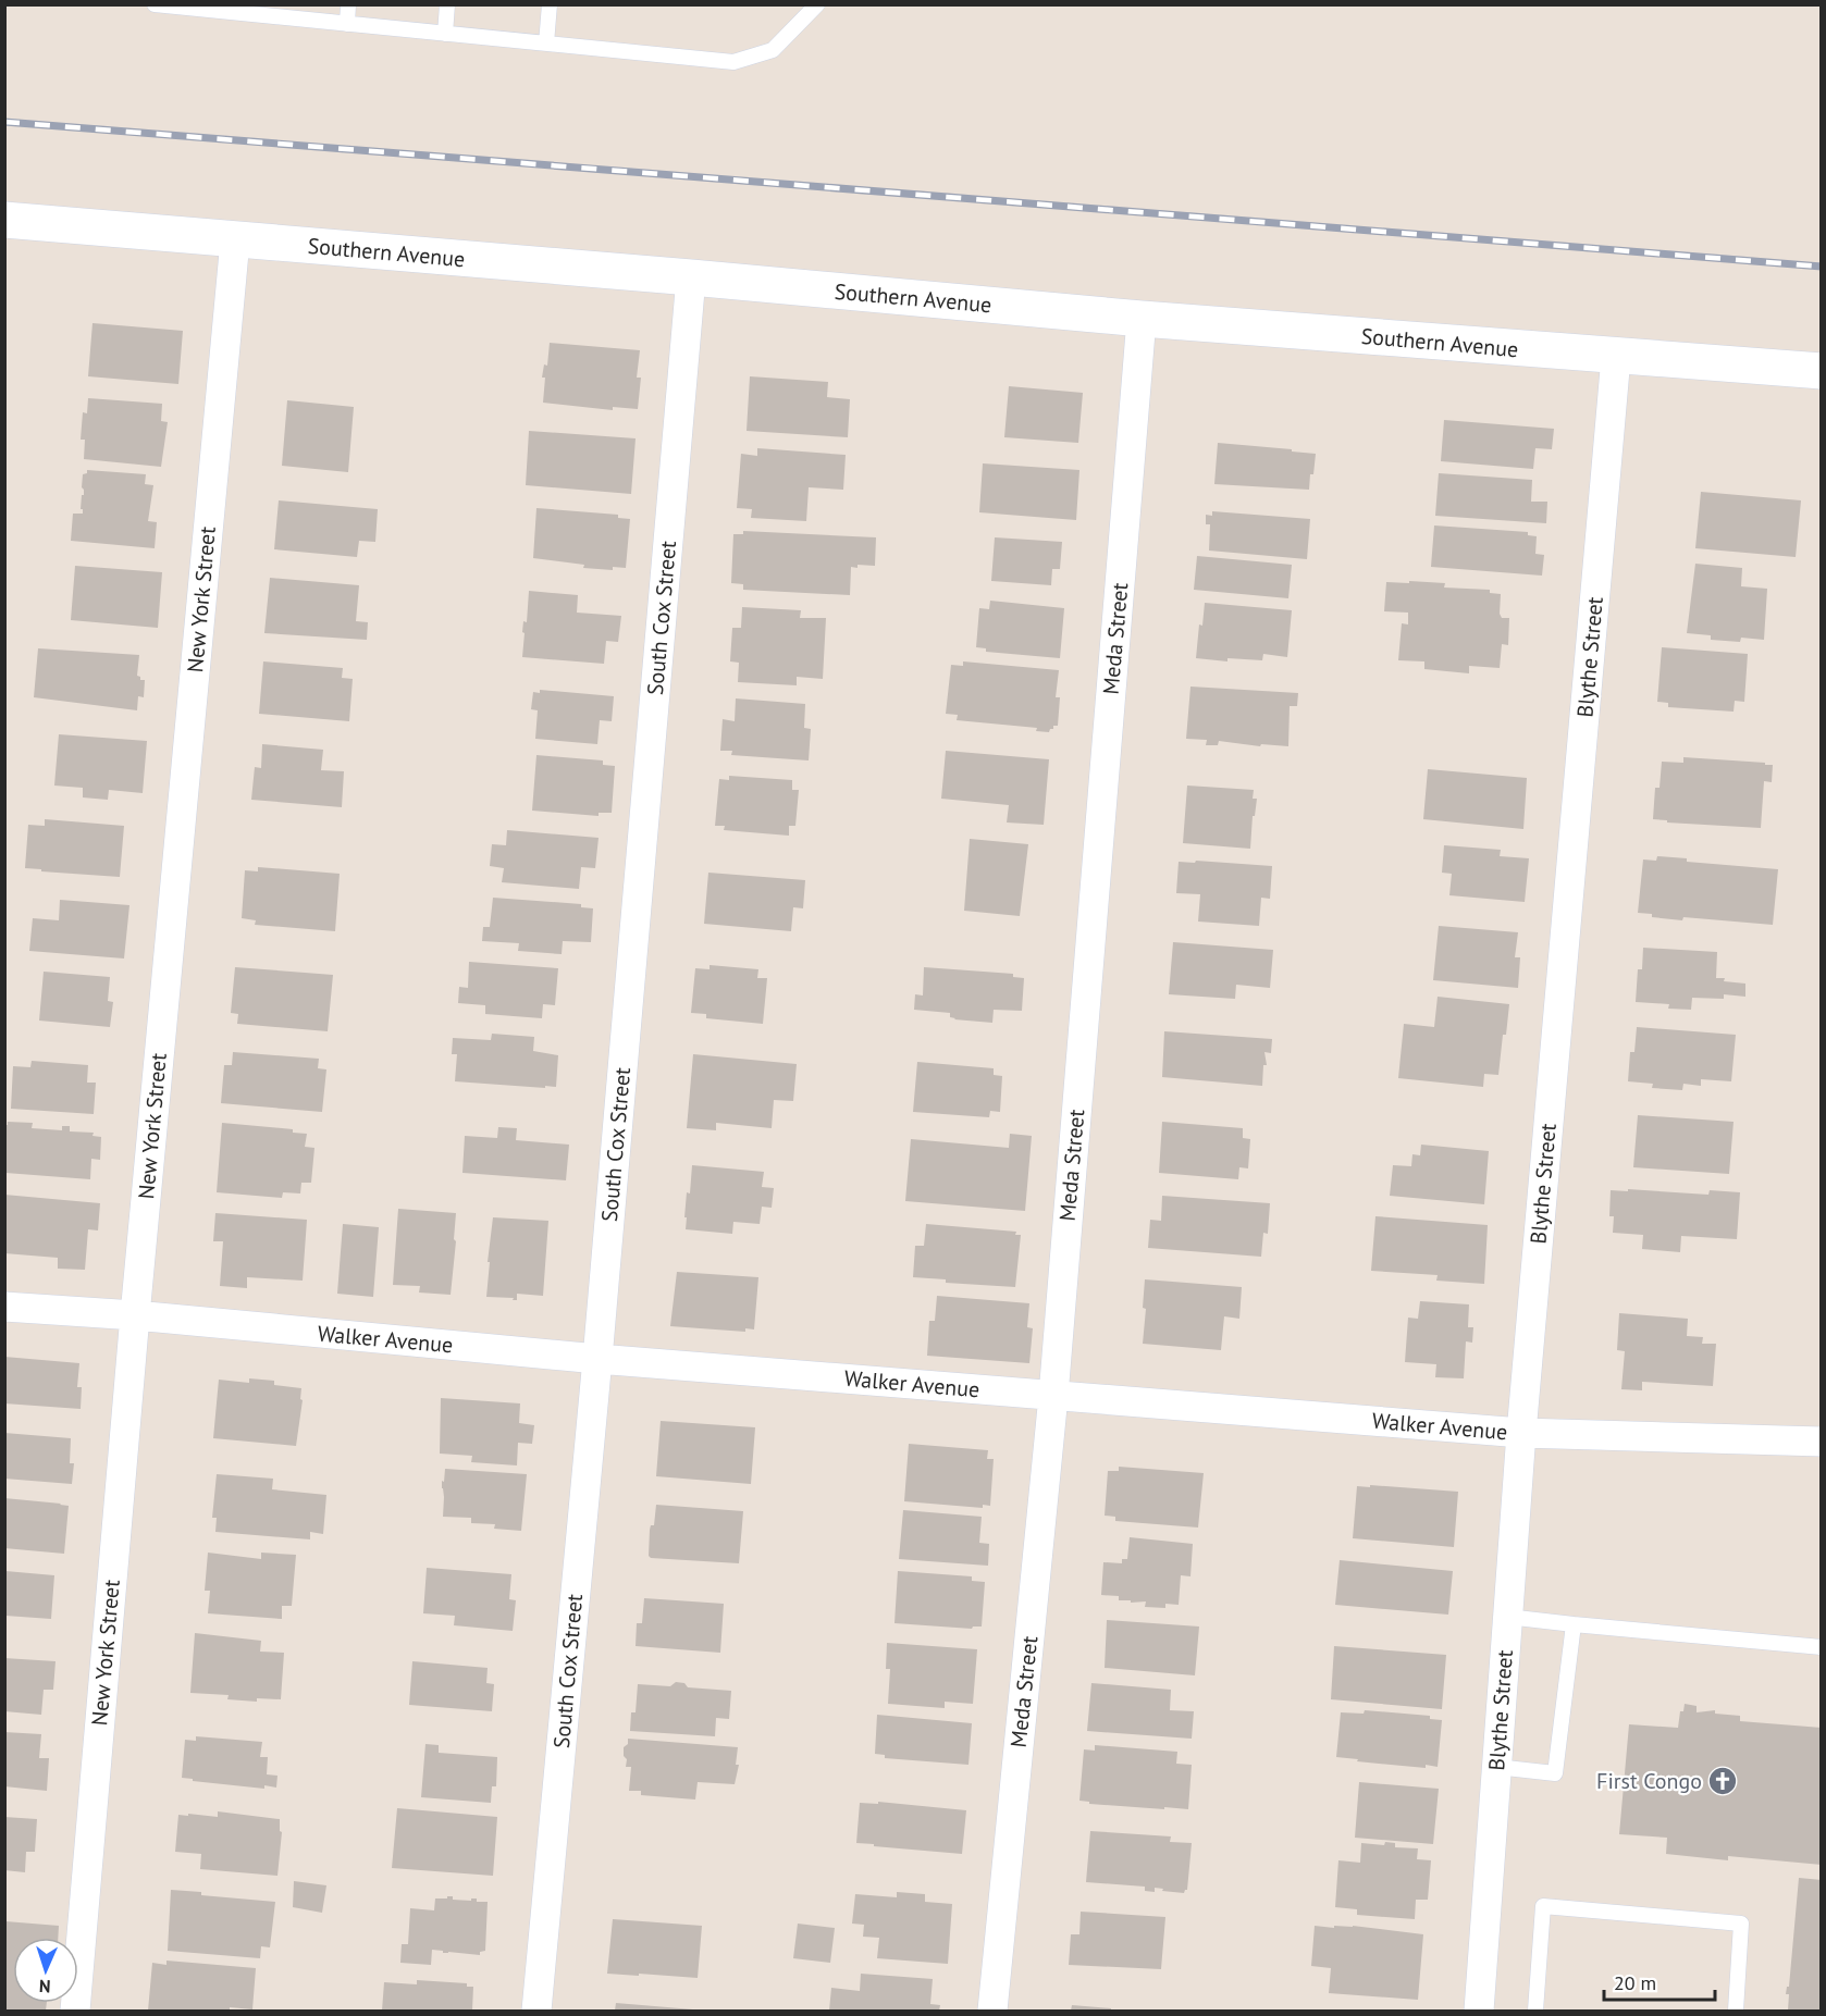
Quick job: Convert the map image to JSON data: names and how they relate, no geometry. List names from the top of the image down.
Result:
{
  "streets": {
    "main road": ["Southern Avenue"],
    "street": [
      "New York Street",
      "South Cox Street",
      "Meda Street",
      "Blythe Street",
      "Walker Avenue"
    ]
  },
  "crossings": [
    ["Southern Avenue", "New York Street"],
    ["Southern Avenue", "South Cox Street"],
    ["Southern Avenue", "Meda Street"],
    ["Southern Avenue", "Blythe Street"],
    ["New York Street", "Walker Avenue"],
    ["South Cox Street", "Walker Avenue"],
    ["Meda Street", "Walker Avenue"],
    ["Blythe Street", "Walker Avenue"]
  ],
  "places": {
    "church": ["First Congo"]
  },
  "scale_bar": "20 m",
  "north": "bottom"
}
